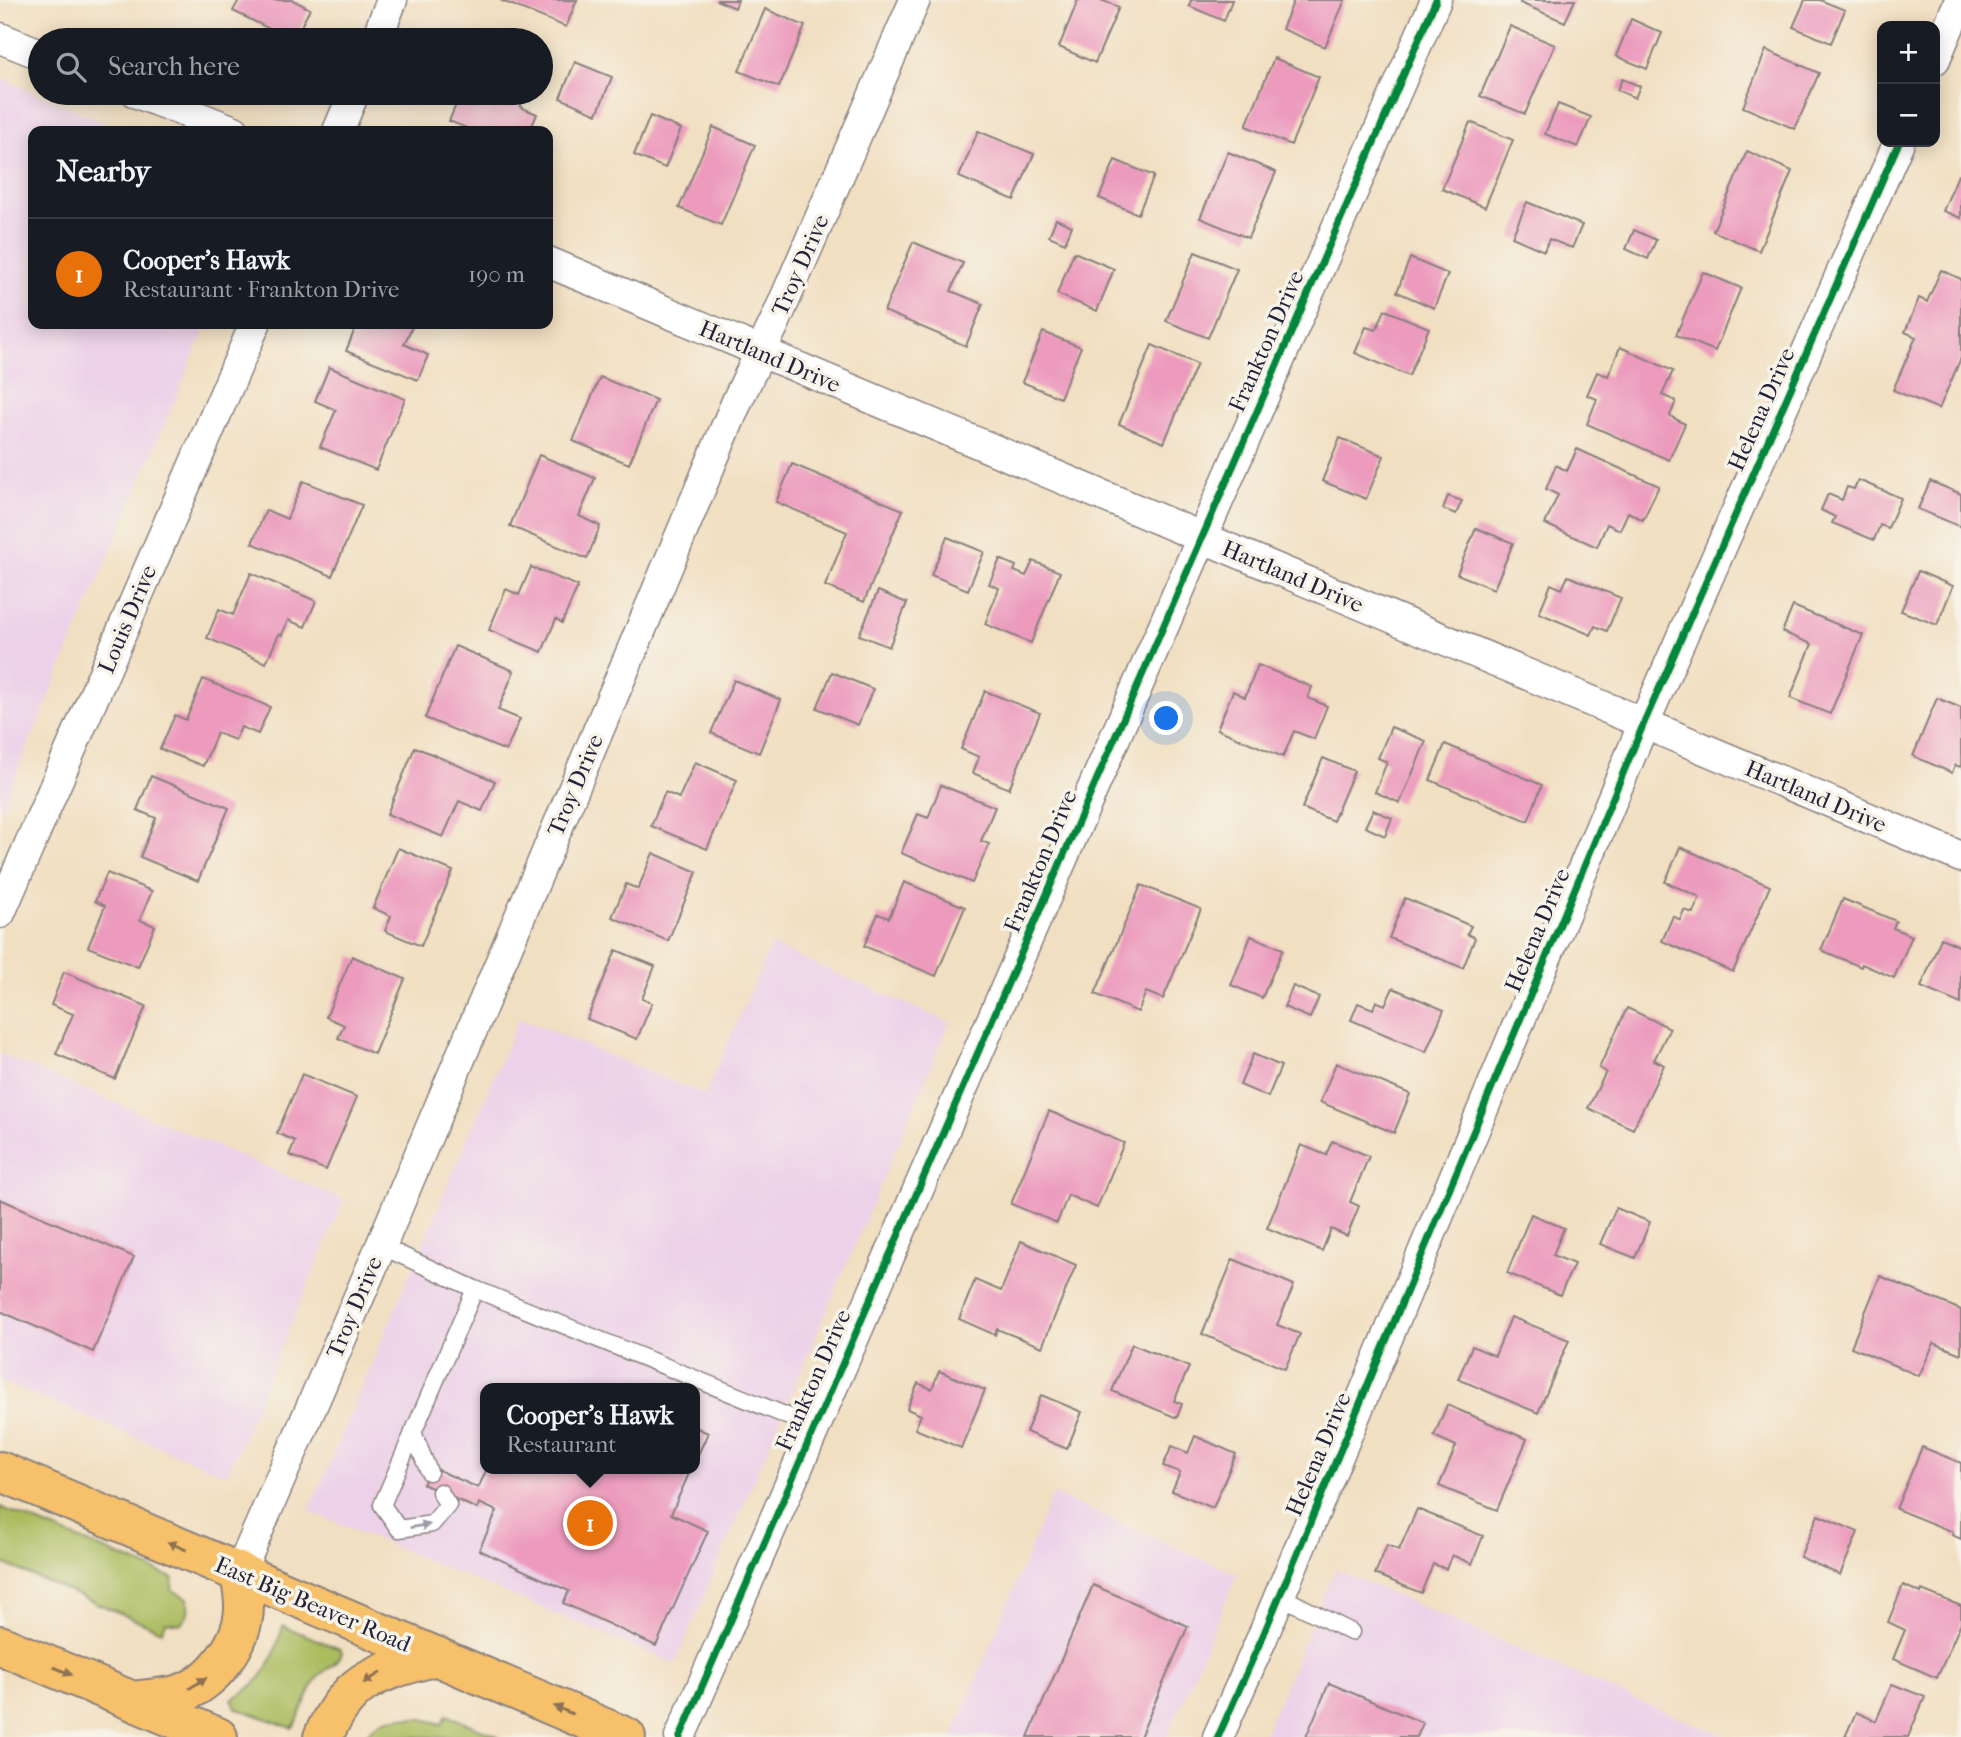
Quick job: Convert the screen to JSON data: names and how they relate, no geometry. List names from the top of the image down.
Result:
{
  "streets": {
    "main road": ["East Big Beaver Road"],
    "street": [
      "Troy Drive",
      "Frankton Drive",
      "Hartland Drive",
      "Helena Drive",
      "Louis Drive"
    ]
  },
  "crossings": [
    ["Troy Drive", "Hartland Drive"],
    ["Troy Drive", "East Big Beaver Road"],
    ["Frankton Drive", "Hartland Drive"],
    ["Hartland Drive", "Helena Drive"]
  ],
  "page": {
    "map_buttons": ["+", "−"],
    "search": "Search here",
    "heading": "Nearby",
    "list": [
      {
        "mark": "1",
        "name": "Cooper's Hawk",
        "note": "Restaurant · Frankton Drive",
        "value": "190 m"
      }
    ],
    "popup": ["Cooper's Hawk", "Restaurant"],
    "pins": "1"
  }
}
